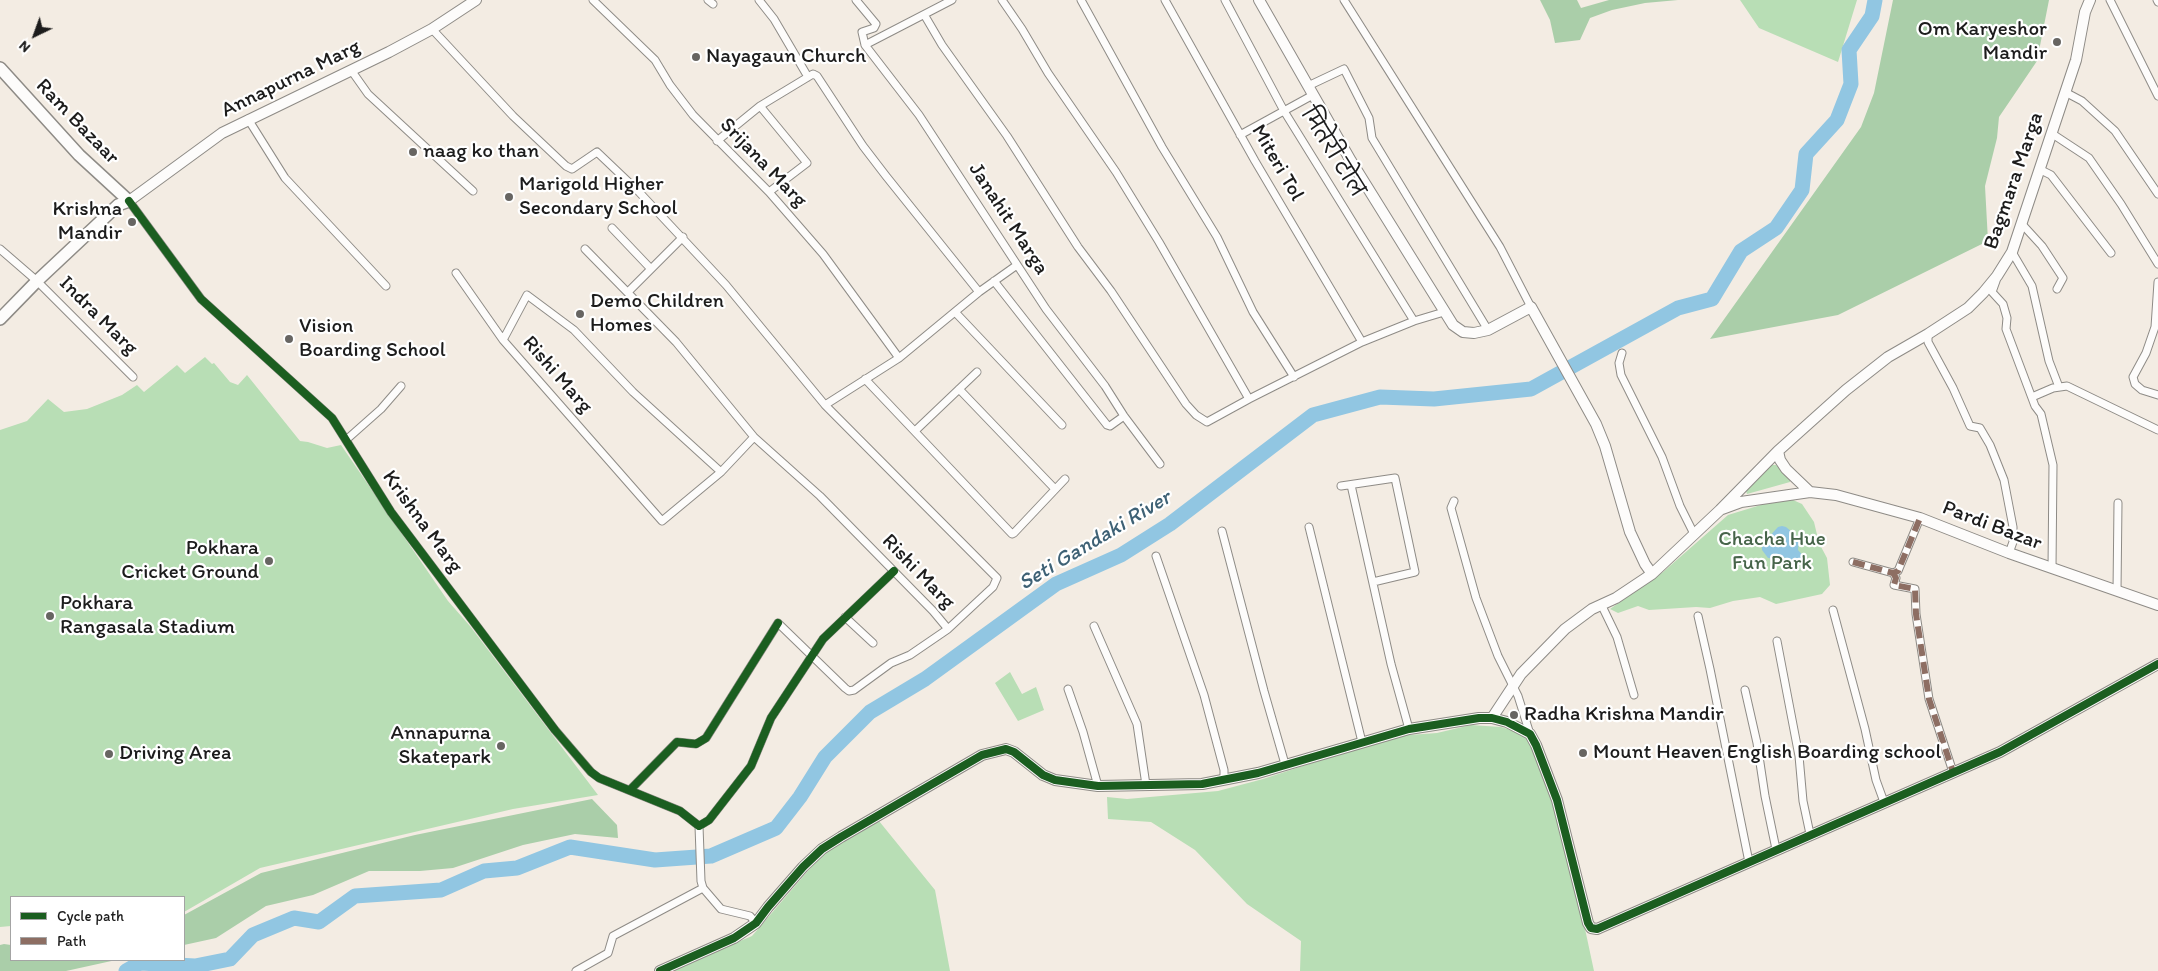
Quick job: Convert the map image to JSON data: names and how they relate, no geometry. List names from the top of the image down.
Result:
{
  "streets": {
    "main road": [
      "Annapurna Marg",
      "Ram Bazaar",
      "मितेरी टोल",
      "Bagmara Marga",
      "Indra Marg",
      "Pardi Bazar"
    ],
    "street": [
      "Srijana Marg",
      "Miteri Tol",
      "Janahit Marga",
      "Rishi Marg",
      "Krishna Marg"
    ]
  },
  "crossings": [
    ["Annapurna Marg", "Ram Bazaar"],
    ["Annapurna Marg", "Indra Marg"],
    ["Annapurna Marg", "Krishna Marg"],
    ["Ram Bazaar", "Indra Marg"],
    ["Ram Bazaar", "Krishna Marg"],
    ["Bagmara Marga", "Pardi Bazar"],
    ["Indra Marg", "Krishna Marg"]
  ],
  "water": ["Seti Gandaki River"],
  "parks": ["Chacha Hue Fun Park"],
  "places": [
    "Om Karyeshor Mandir",
    "Nayagaun Church",
    "naag ko than",
    "Marigold Higher Secondary School",
    "Krishna Mandir",
    "Demo Children Homes",
    "Vision Boarding School",
    "Pokhara Cricket Ground",
    "Pokhara Rangasala Stadium",
    "Radha Krishna Mandir",
    "Annapurna Skatepark",
    "Mount Heaven English Boarding school",
    "Driving Area"
  ],
  "legend": ["Cycle path", "Path"],
  "north": "bottom left"
}
